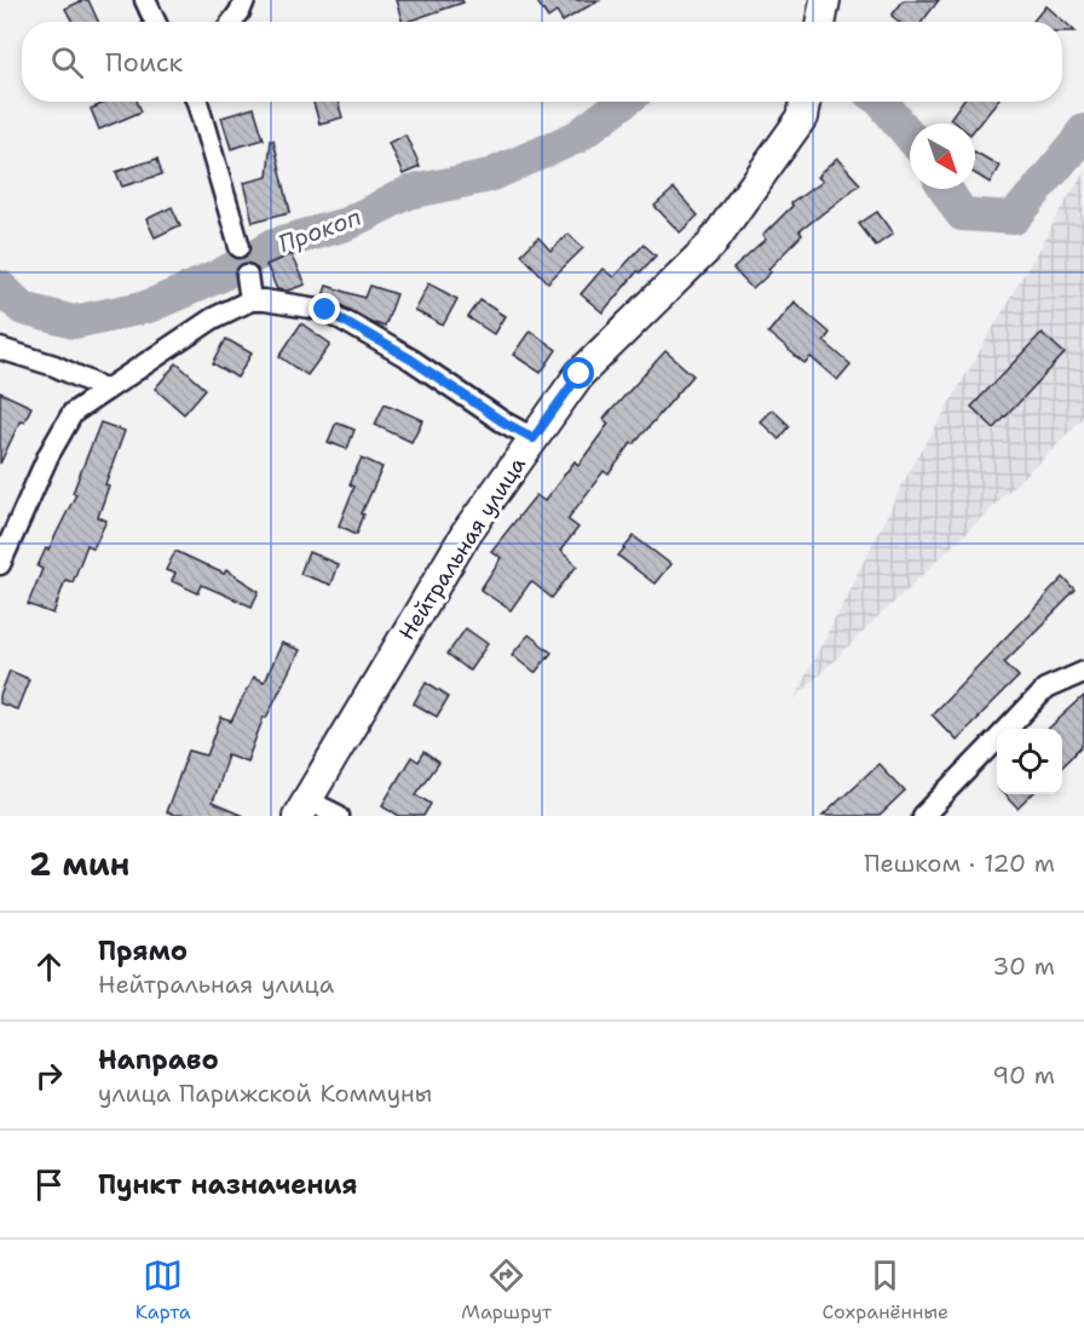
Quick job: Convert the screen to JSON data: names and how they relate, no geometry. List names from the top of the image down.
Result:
{
  "streets": {
    "main road": ["Нейтральная улица"]
  },
  "water": ["Прокоп"],
  "north": "bottom right",
  "page": {
    "search": "Поиск",
    "heading": ["2 мин", "Пешком · 120 m"],
    "list": [
      ["Прямо", "Нейтральная улица", "30 m"],
      ["Направо", "улица Парижской Коммуны", "90 m"],
      "Пункт назначения"
    ],
    "nav": ["Карта", "Маршрут", "Сохранённые"]
  }
}
